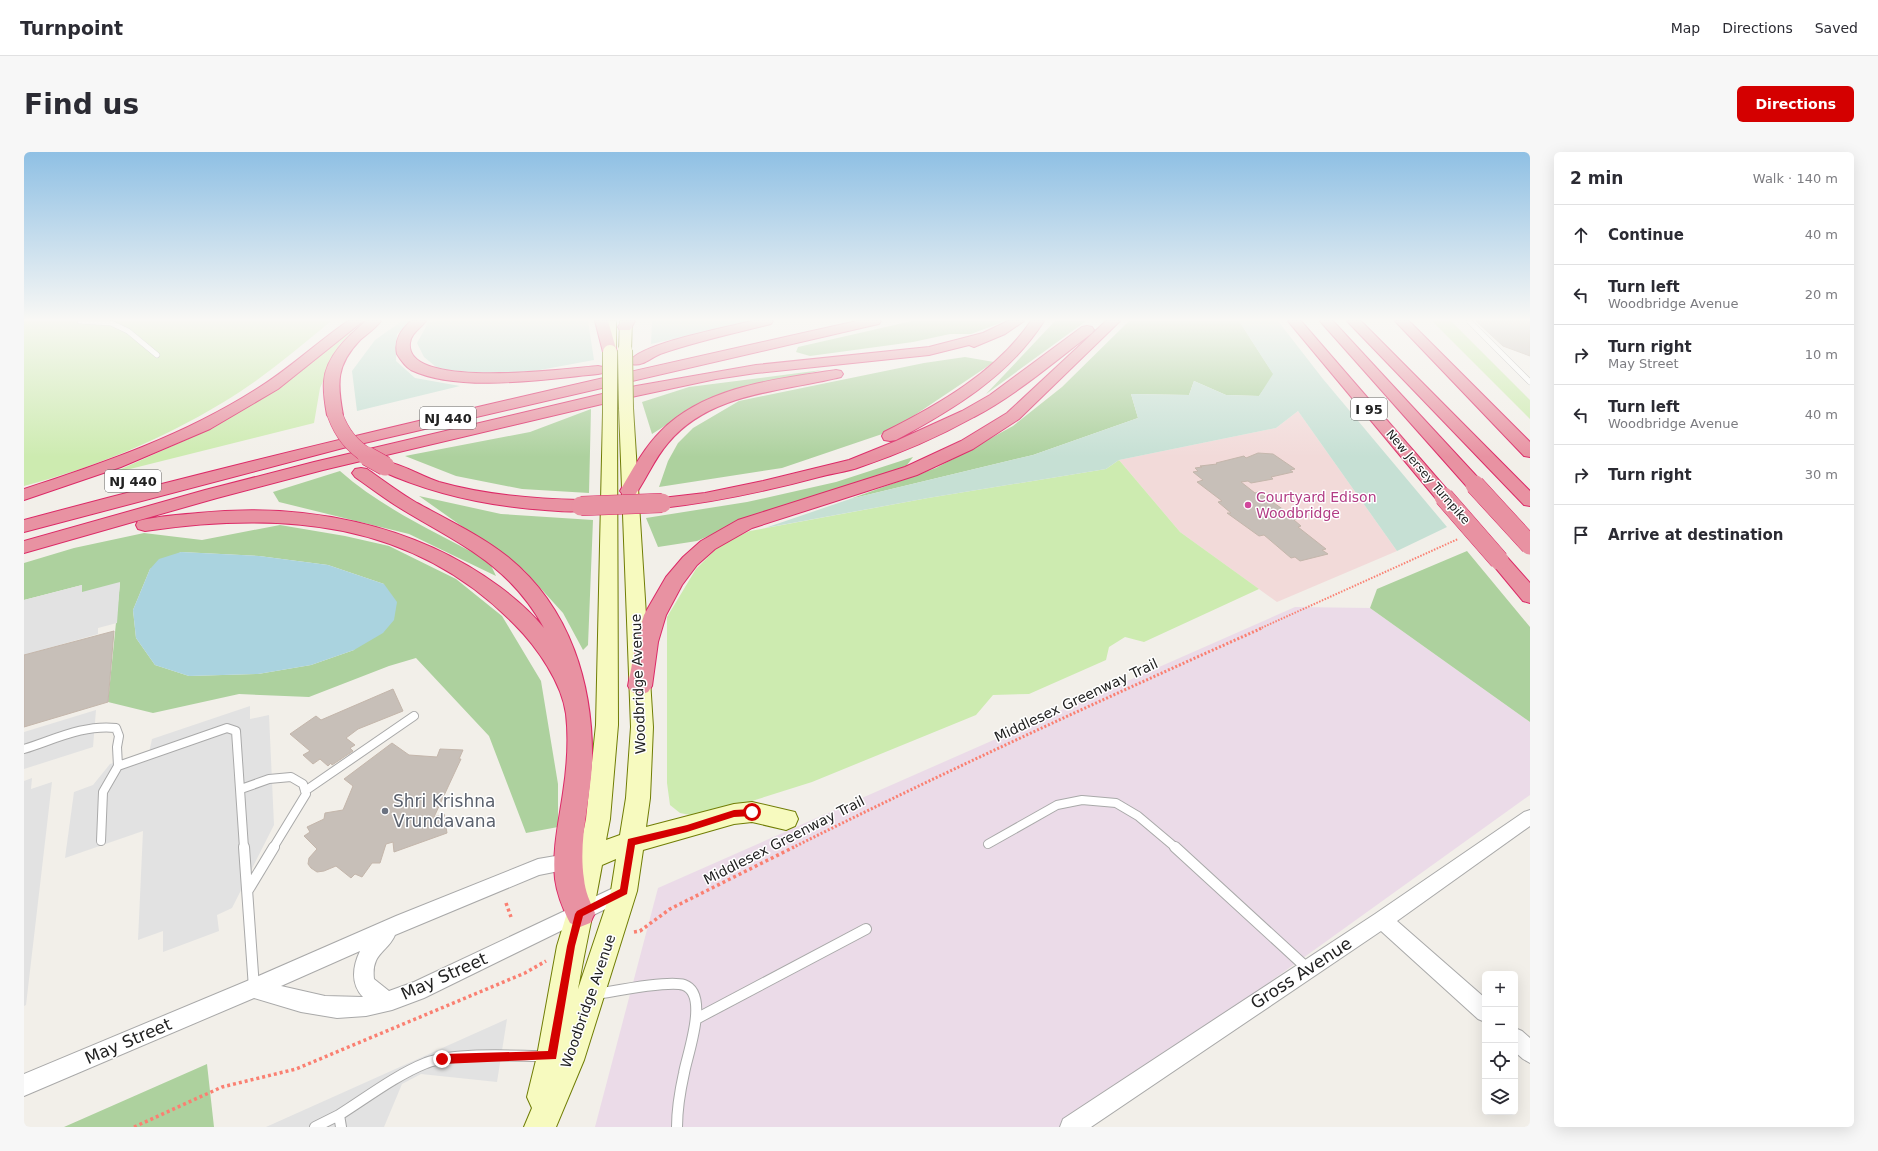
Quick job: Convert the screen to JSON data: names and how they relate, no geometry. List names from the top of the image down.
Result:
{
  "streets": {
    "highway": ["I 95", "NJ 440", "New Jersey Turnpike"],
    "main road": ["Woodbridge Avenue"],
    "street": ["Gross Avenue", "May Street"],
    "path": ["Middlesex Greenway Trail"]
  },
  "crossings": [
    ["Woodbridge Avenue", "May Street"]
  ],
  "places": ["Courtyard Edison Woodbridge", "Shri Krishna Vrundavana"],
  "page": {
    "header": "Turnpoint",
    "nav": ["Map", "Directions", "Saved"],
    "buttons": "Directions",
    "title": "Find us",
    "heading": ["2 min", "Walk · 140 m"],
    "list": [
      ["Continue", "40 m"],
      ["Turn left", "Woodbridge Avenue", "20 m"],
      ["Turn right", "May Street", "10 m"],
      ["Turn left", "Woodbridge Avenue", "40 m"],
      ["Turn right", "30 m"],
      "Arrive at destination"
    ],
    "map_buttons": ["+", "−"]
  }
}
